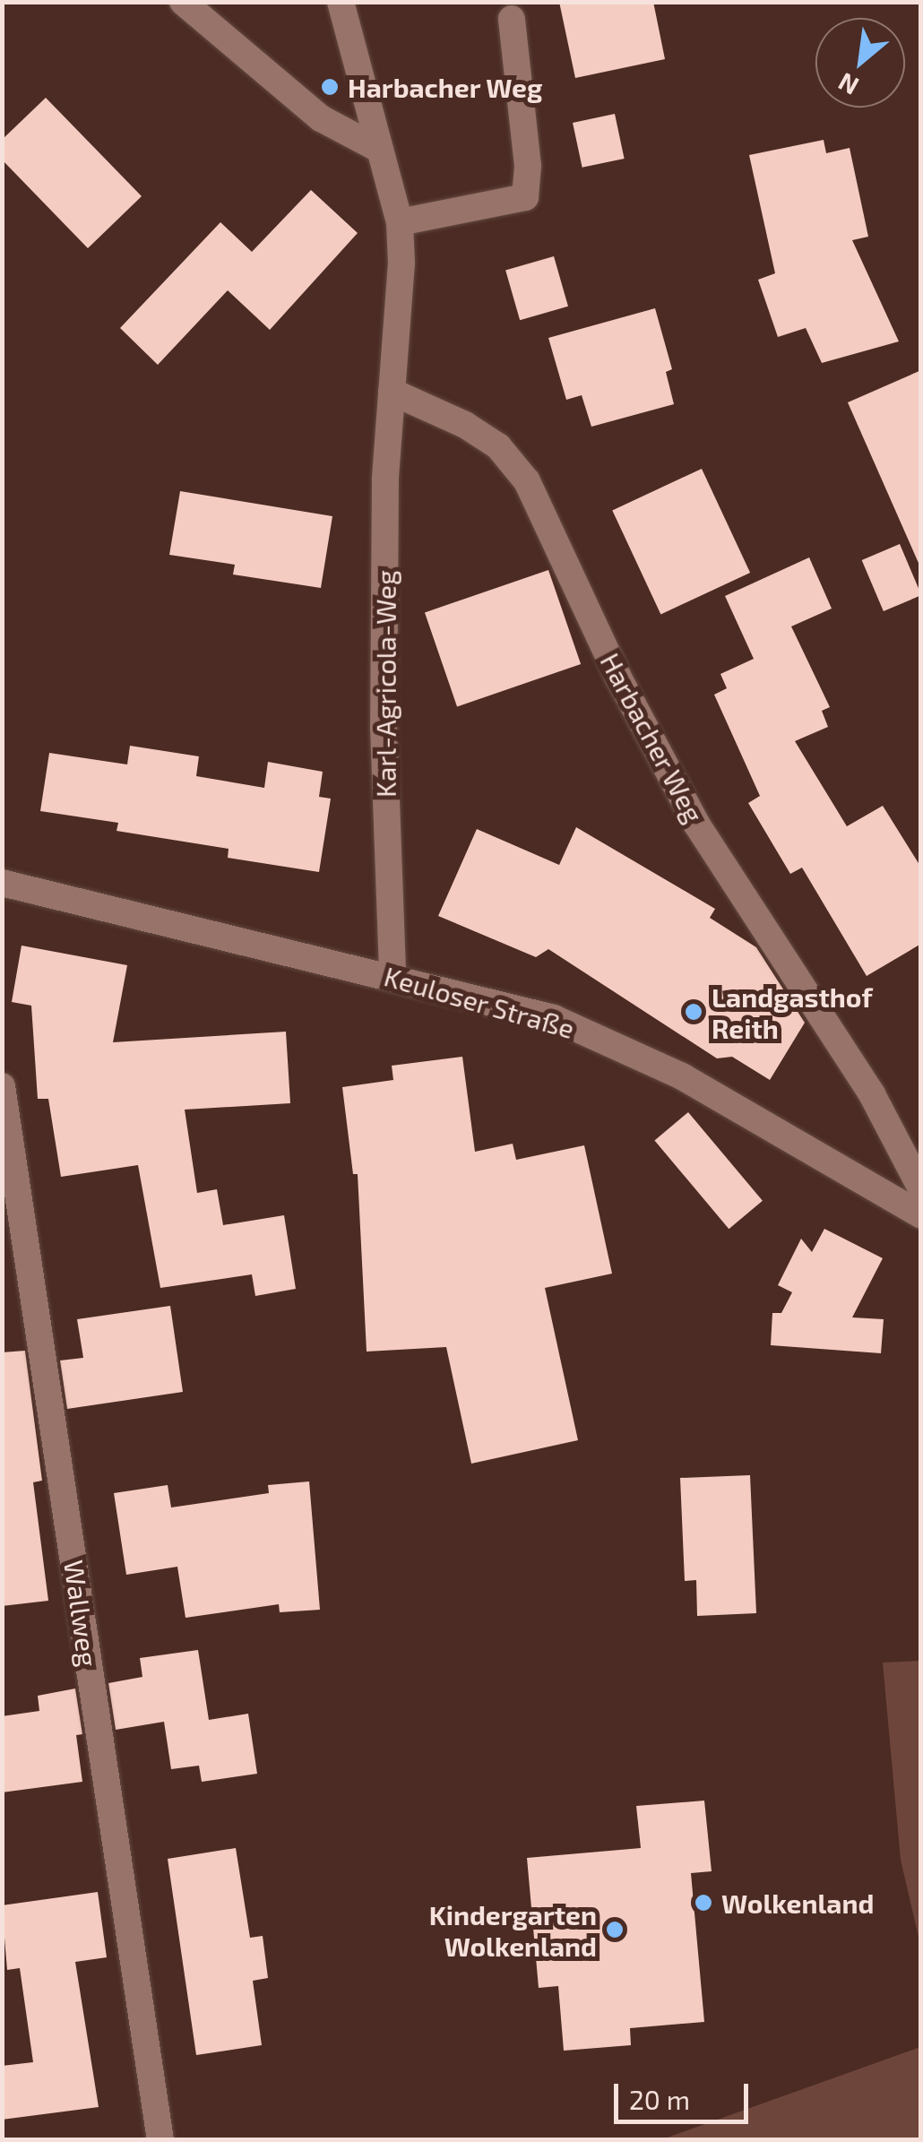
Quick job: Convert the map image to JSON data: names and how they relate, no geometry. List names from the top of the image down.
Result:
{
  "streets": {
    "street": [
      "Karl-Agricola-Weg",
      "Harbacher Weg",
      "Keuloser Straße",
      "Wallweg"
    ]
  },
  "crossings": [
    ["Karl-Agricola-Weg", "Harbacher Weg"],
    ["Karl-Agricola-Weg", "Keuloser Straße"]
  ],
  "places": [
    "Harbacher Weg",
    "Landgasthof Reith",
    "Wolkenland",
    "Kindergarten Wolkenland"
  ],
  "scale_bar": "20 m",
  "north": "bottom left"
}
